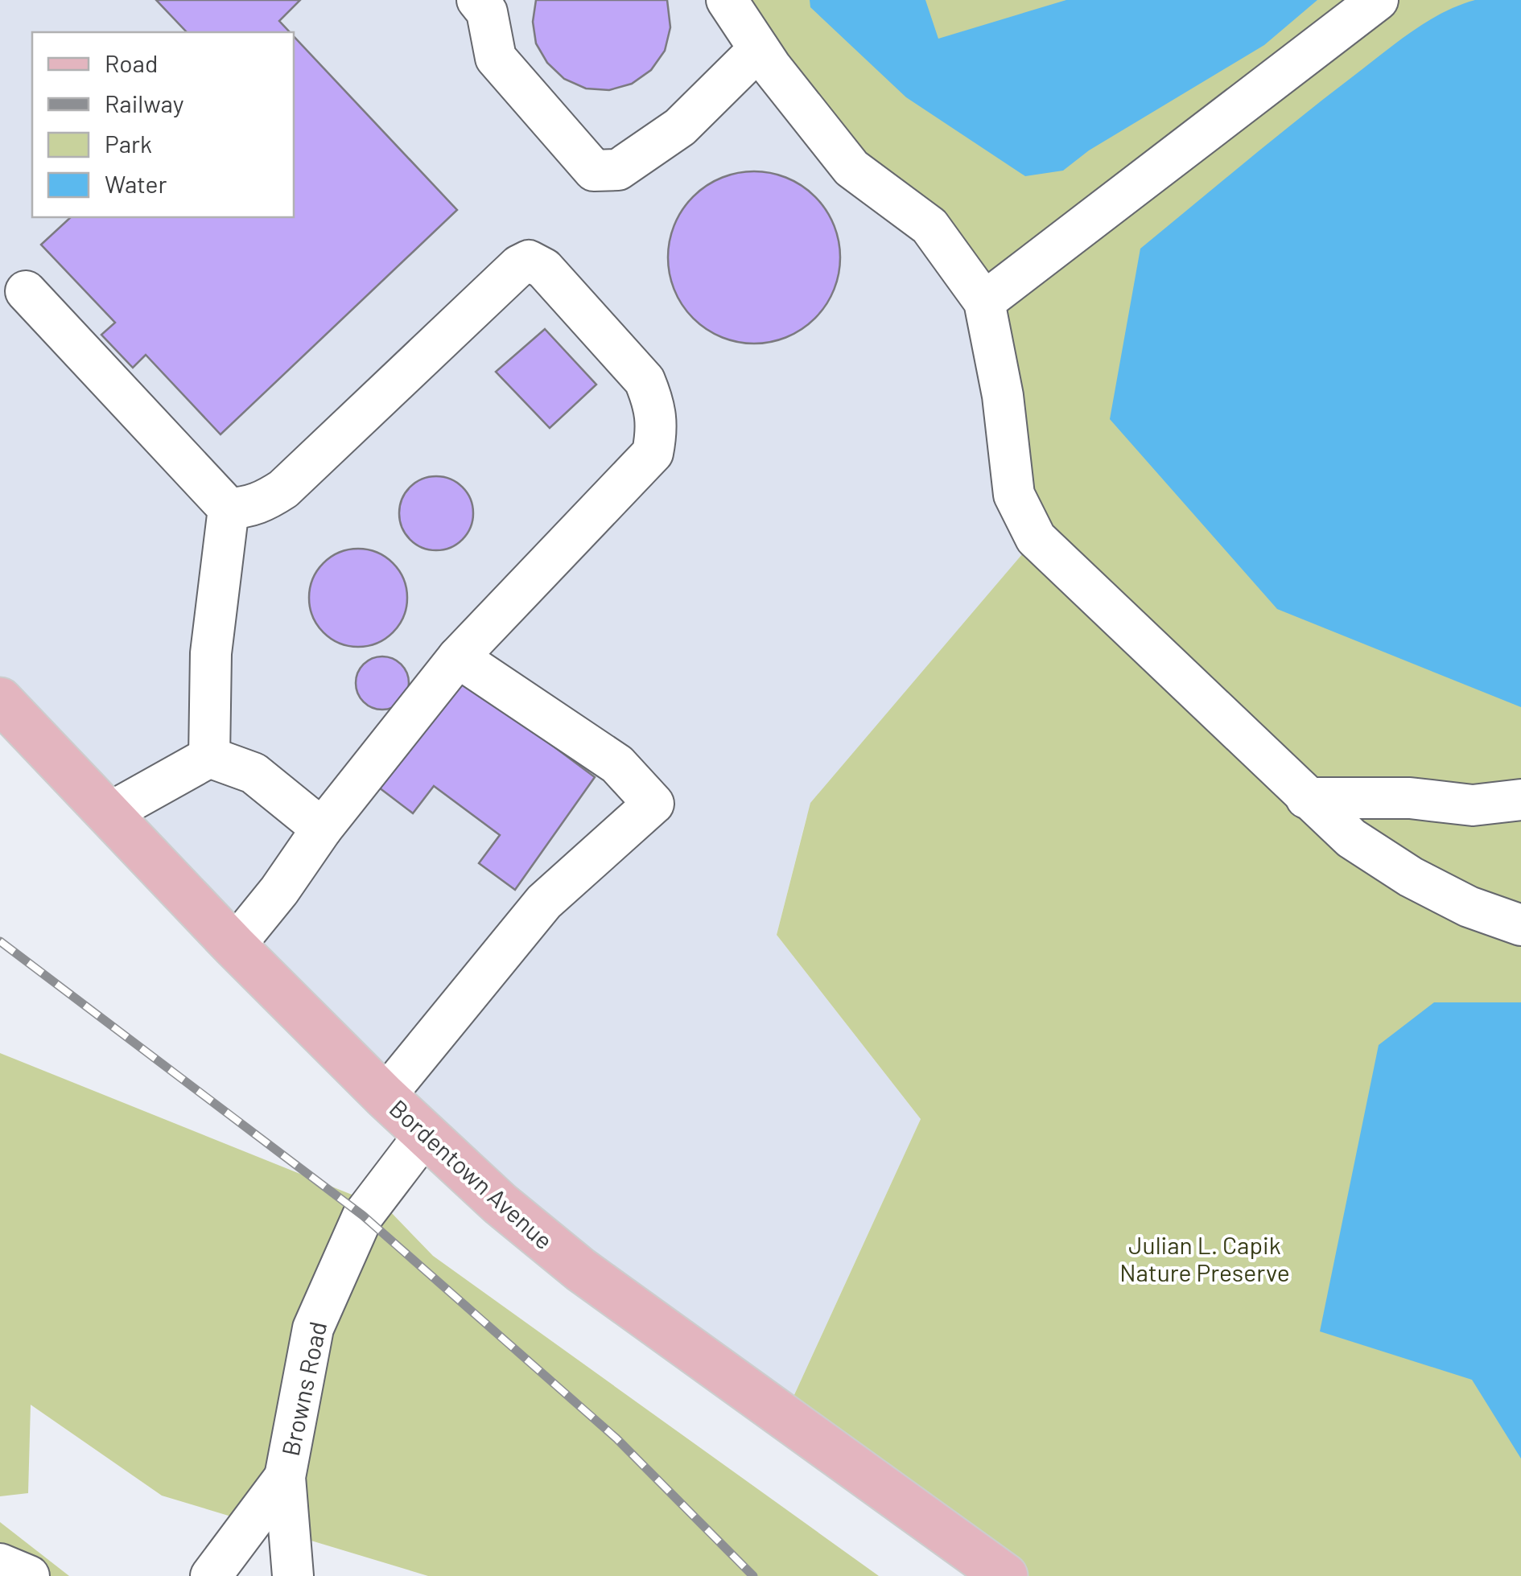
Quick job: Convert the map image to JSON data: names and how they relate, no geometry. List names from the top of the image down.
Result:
{
  "streets": {
    "main road": ["Bordentown Avenue"],
    "street": ["Browns Road"]
  },
  "crossings": [
    ["Bordentown Avenue", "Browns Road"]
  ],
  "parks": ["Julian L. Capik Nature Preserve"],
  "legend": [
    "Road",
    "Railway",
    "Park",
    "Water"
  ]
}
